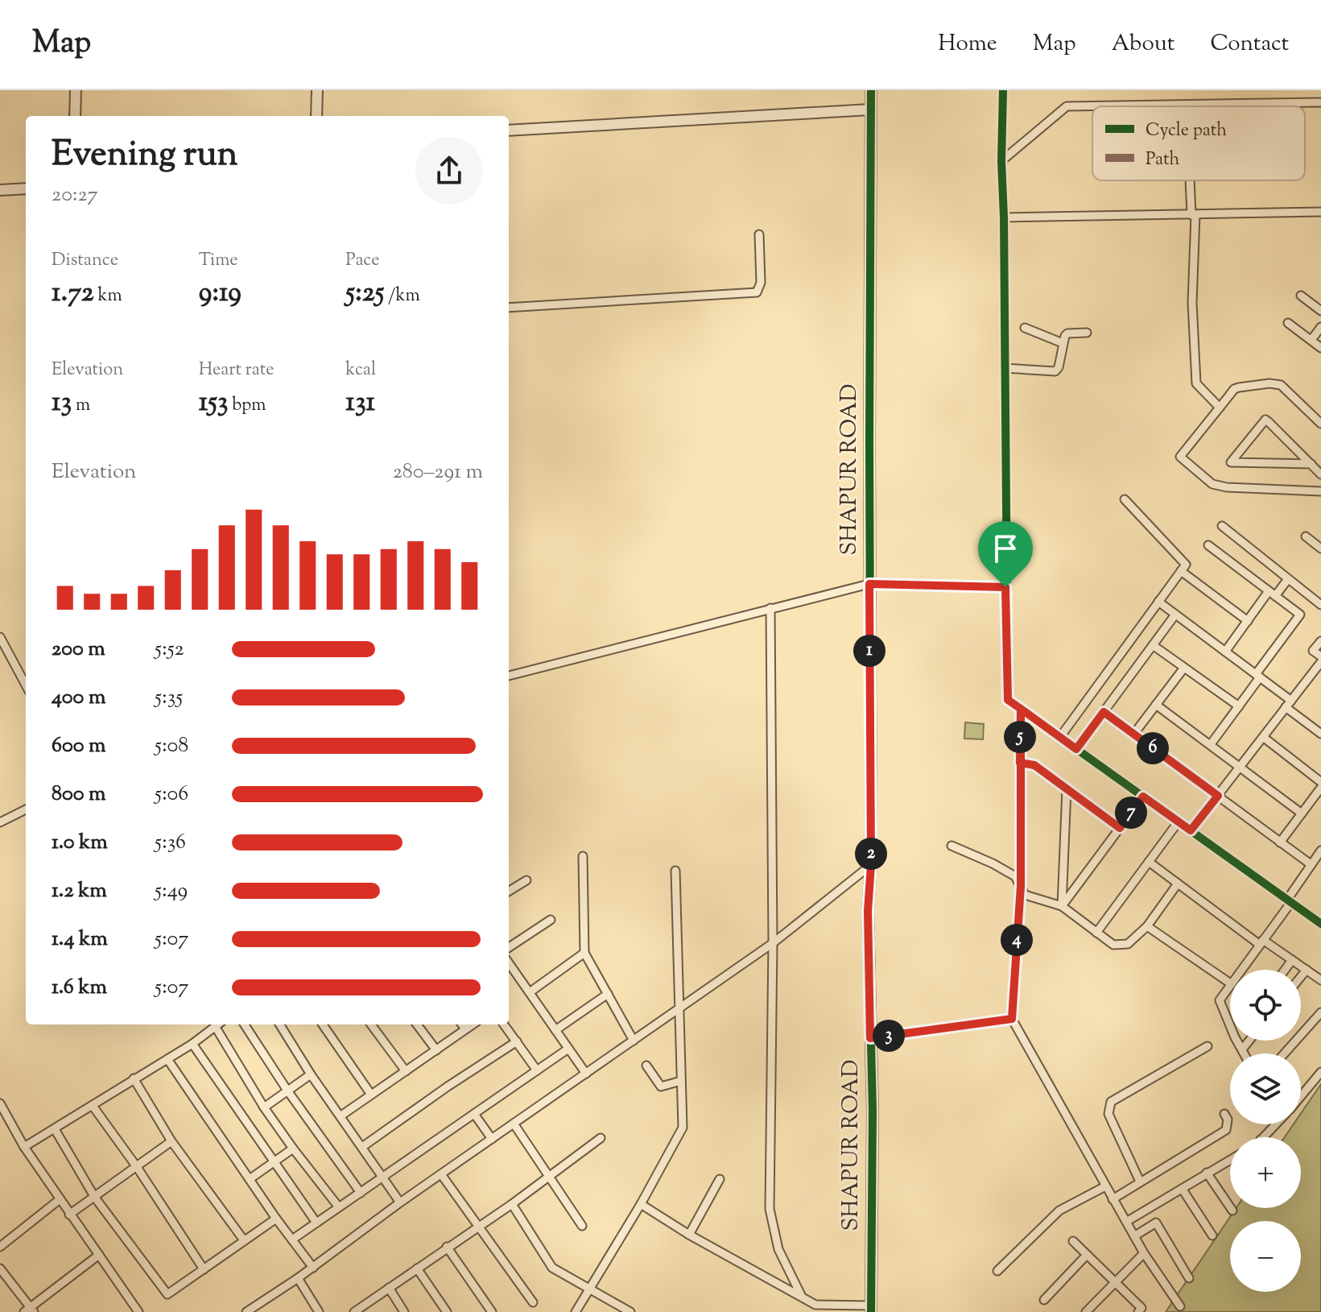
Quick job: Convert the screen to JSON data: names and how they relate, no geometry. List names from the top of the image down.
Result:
{
  "streets": {
    "street": ["SHAPUR ROAD"]
  },
  "legend": ["Cycle path", "Path"],
  "page": {
    "header": "Map",
    "nav": [
      "Home",
      "Map",
      "About",
      "Contact"
    ],
    "heading": ["Evening run", "20:27"],
    "stats": [
      ["Distance", "1.72 km"],
      ["Time", "9:19"],
      ["Pace", "5:25 /km"],
      ["Elevation", "13 m"],
      ["Heart rate", "153 bpm"],
      ["kcal", "131"]
    ],
    "chart": ["Elevation", "280–291 m"],
    "list": [
      {
        "name": "200 m",
        "note": "5:52"
      },
      {
        "name": "400 m",
        "note": "5:35"
      },
      {
        "name": "600 m",
        "note": "5:08"
      },
      {
        "name": "800 m",
        "note": "5:06"
      },
      {
        "name": "1.0 km",
        "note": "5:36"
      },
      {
        "name": "1.2 km",
        "note": "5:49"
      },
      {
        "name": "1.4 km",
        "note": "5:07"
      },
      {
        "name": "1.6 km",
        "note": "5:07"
      }
    ],
    "pins": [
      "1",
      "5",
      "6",
      "7",
      "2",
      "4",
      "3"
    ],
    "map_buttons": ["+", "−"]
  }
}
